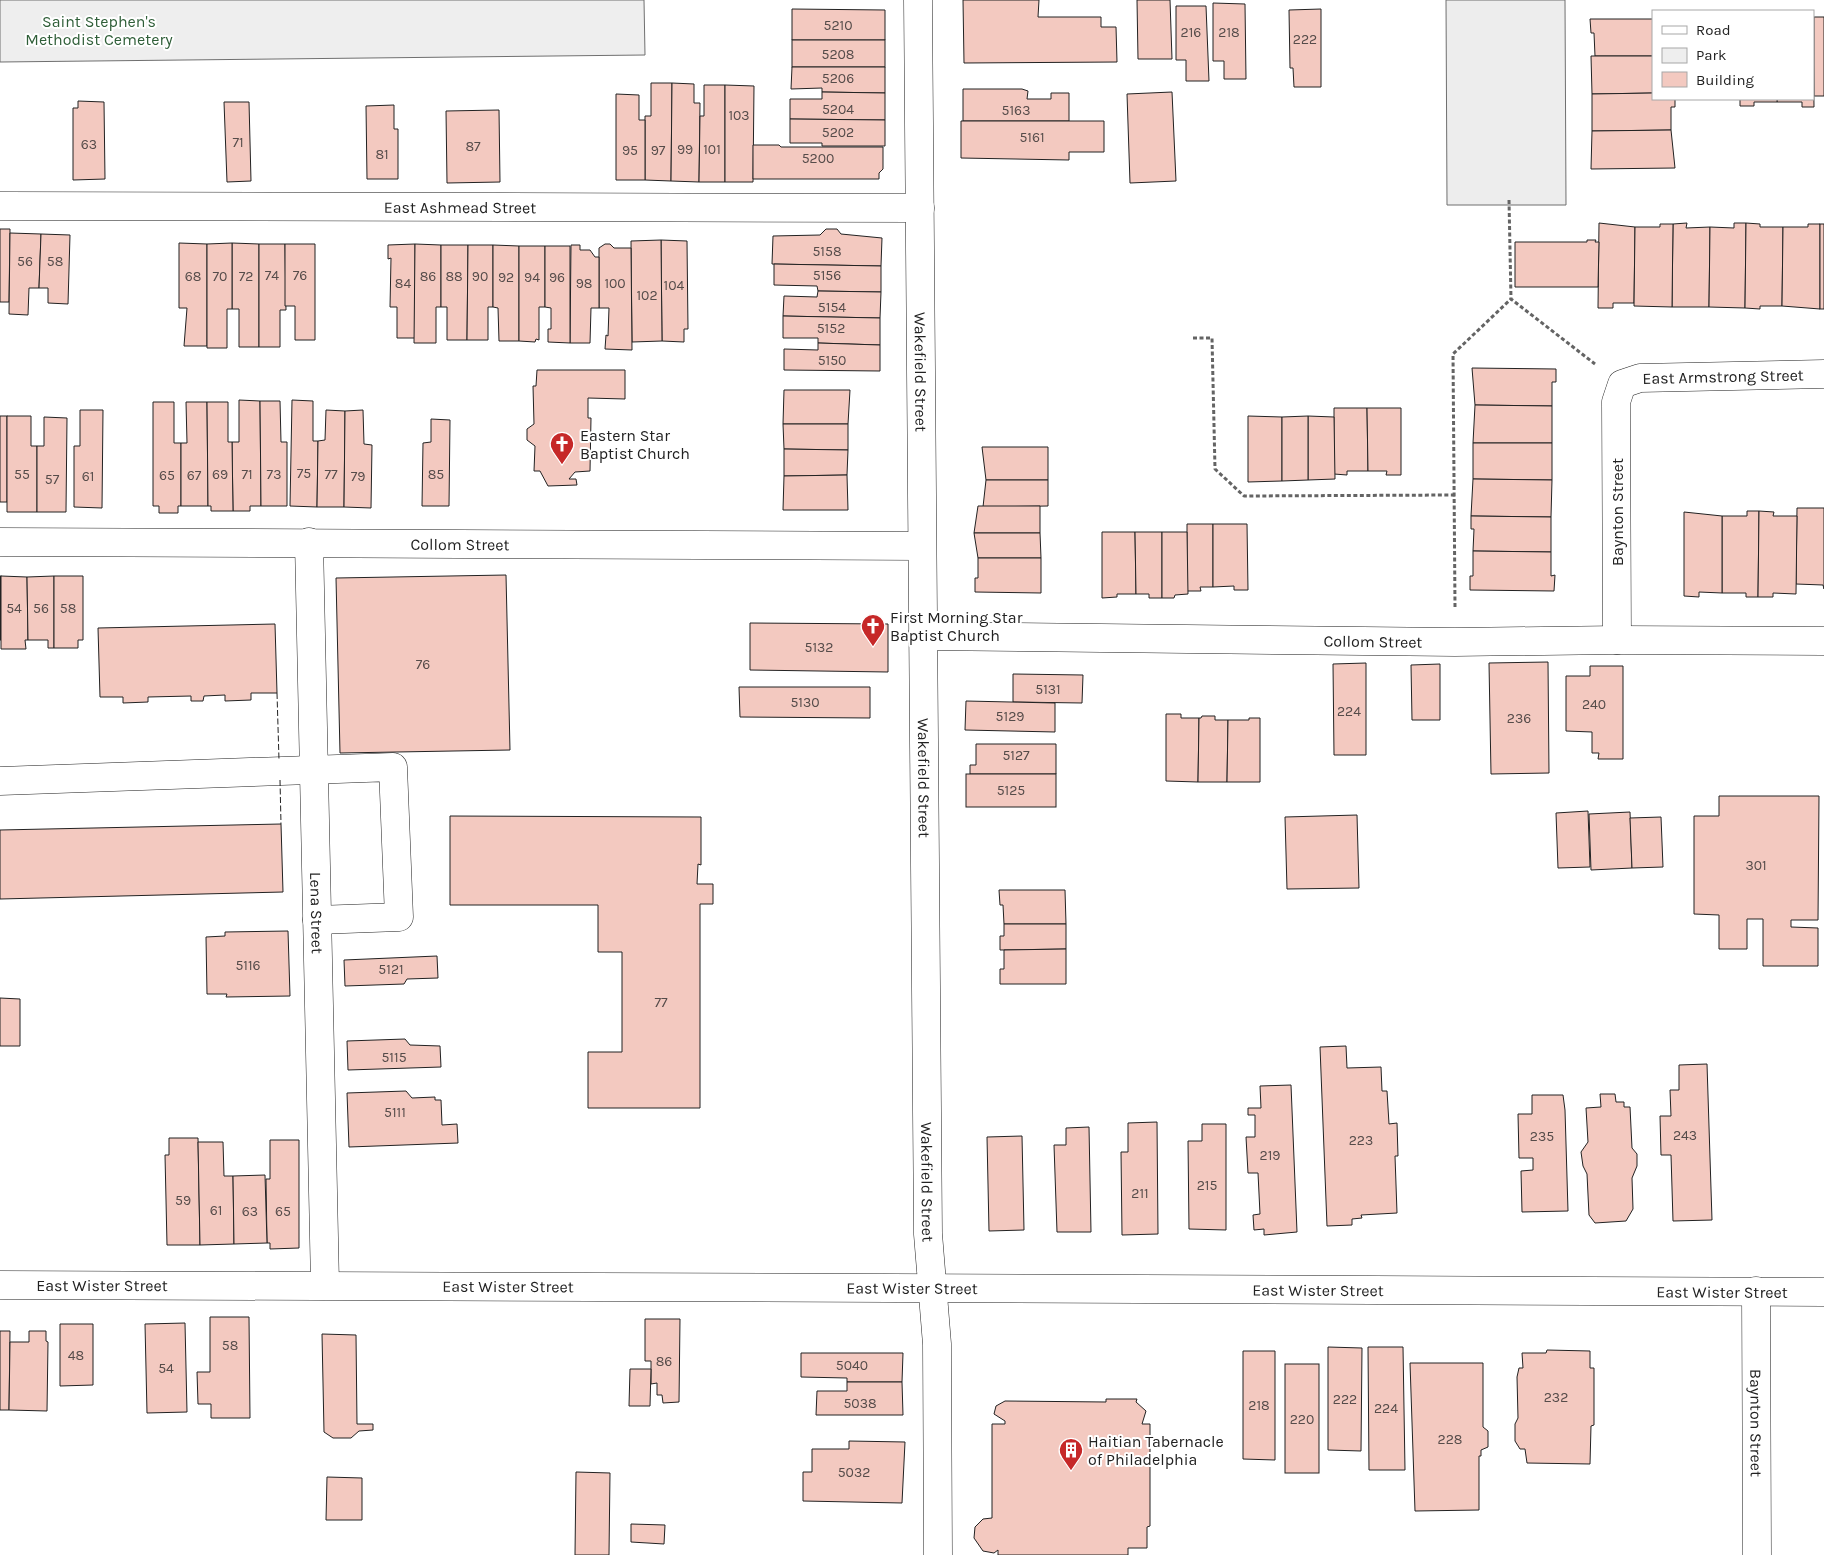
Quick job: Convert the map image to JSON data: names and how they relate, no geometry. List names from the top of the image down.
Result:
{
  "streets": {
    "street": [
      "East Ashmead Street",
      "Wakefield Street",
      "East Armstrong Street",
      "Baynton Street",
      "Collom Street",
      "Lena Street",
      "East Wister Street"
    ]
  },
  "crossings": [
    ["East Ashmead Street", "Wakefield Street"],
    ["Wakefield Street", "Collom Street"],
    ["Wakefield Street", "East Wister Street"],
    ["East Armstrong Street", "Baynton Street"],
    ["Baynton Street", "Collom Street"],
    ["Baynton Street", "East Wister Street"],
    ["Collom Street", "Lena Street"],
    ["Lena Street", "East Wister Street"]
  ],
  "parks": ["Saint Stephen's Methodist Cemetery"],
  "places": {
    "church": ["Eastern Star Baptist Church", "First Morning Star Baptist Church"],
    "building": ["Haitian Tabernacle of Philadelphia"]
  },
  "house_numbers": [
    "5210",
    "216",
    "218",
    "222",
    "5208",
    "5206",
    "5204",
    "5163",
    "103",
    "5202",
    "5161",
    "71",
    "63",
    "87",
    "99",
    "101",
    "95",
    "97",
    "81",
    "5200",
    "5158",
    "56",
    "58",
    "74",
    "76",
    "5156",
    "68",
    "70",
    "72",
    "86",
    "88",
    "90",
    "92",
    "94",
    "96",
    "84",
    "98",
    "100",
    "104",
    "102",
    "5154",
    "5152",
    "5150",
    "75",
    "55",
    "69",
    "71",
    "73",
    "77",
    "85",
    "65",
    "67",
    "61",
    "79",
    "57",
    "54",
    "56",
    "58",
    "5132",
    "76",
    "5131",
    "5130",
    "240",
    "224",
    "5129",
    "236",
    "5127",
    "5125",
    "301",
    "5116",
    "5121",
    "77",
    "5115",
    "5111",
    "243",
    "235",
    "223",
    "219",
    "215",
    "211",
    "59",
    "61",
    "63",
    "65",
    "58",
    "48",
    "86",
    "5040",
    "54",
    "232",
    "222",
    "5038",
    "218",
    "224",
    "220",
    "228",
    "5032"
  ],
  "legend": ["Road", "Park", "Building"]
}
